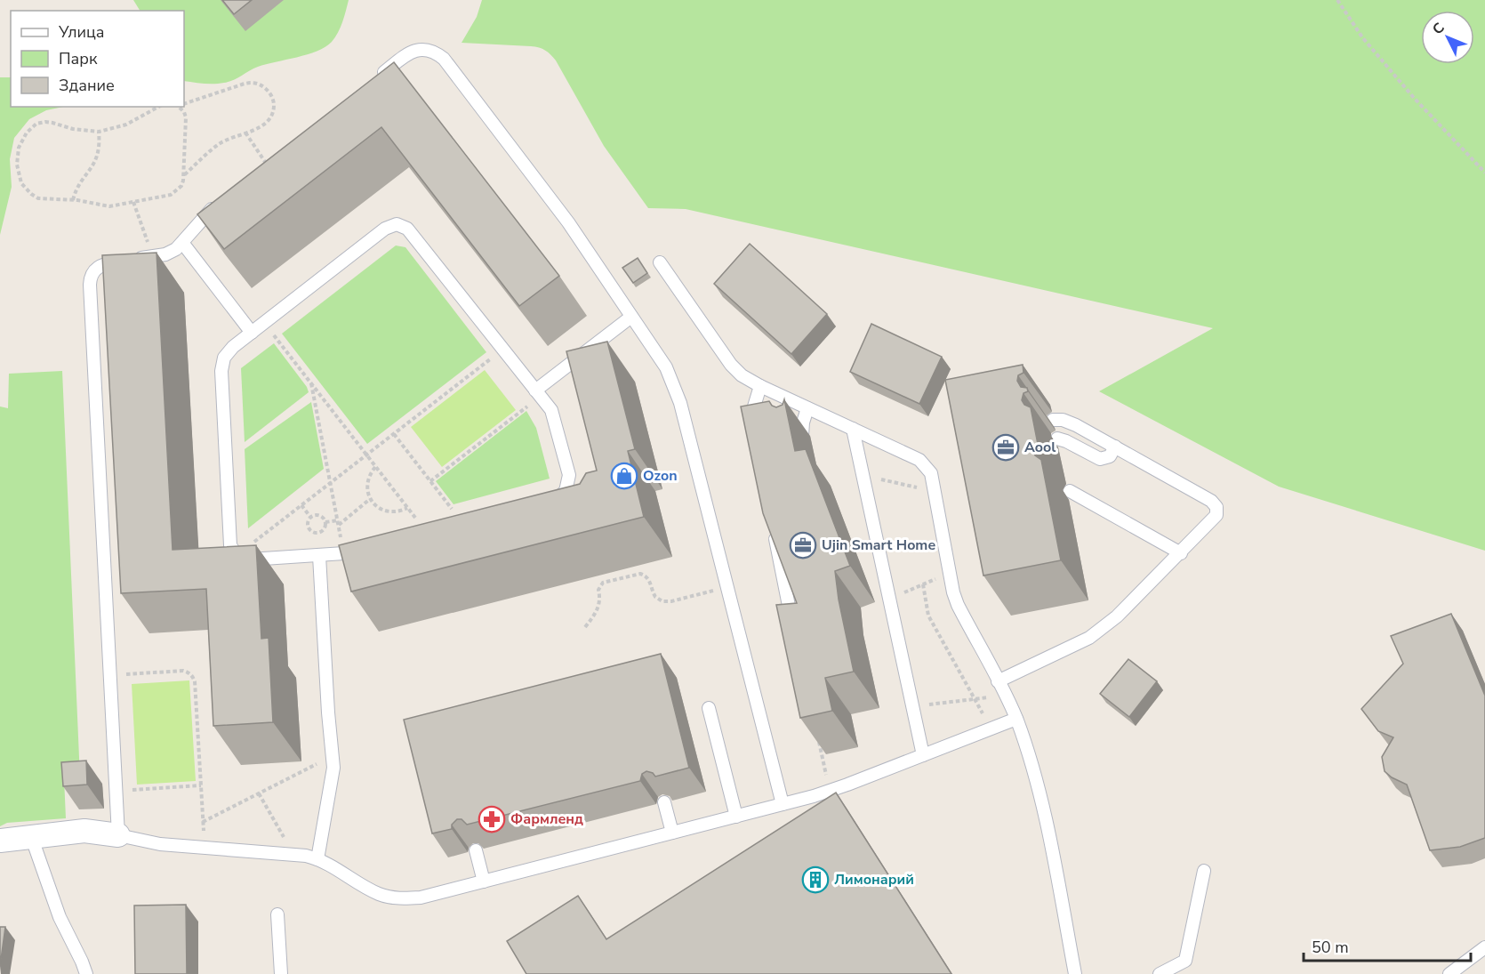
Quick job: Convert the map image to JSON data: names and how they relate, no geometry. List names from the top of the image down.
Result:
{
  "places": {
    "office": ["Aool", "Ujin Smart Home"],
    "shop": ["Ozon"],
    "pharmacy": ["Фармленд"],
    "building": ["Лимонарий"]
  },
  "legend": ["Улица", "Парк", "Здание"],
  "scale_bar": "50 m",
  "north": "top left"
}
